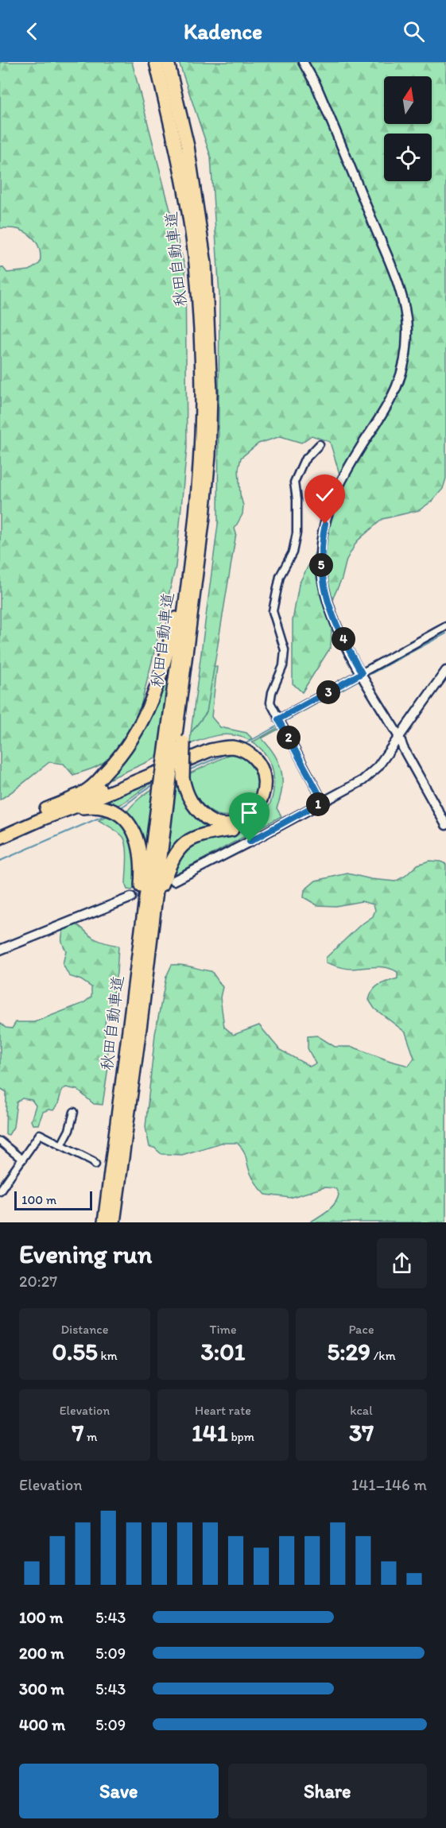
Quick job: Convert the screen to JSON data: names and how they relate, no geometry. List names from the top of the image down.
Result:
{
  "streets": {
    "highway": ["秋田自動車道"]
  },
  "scale_bar": "100 m",
  "north": "top",
  "page": {
    "header": "Kadence",
    "pins": [
      "5",
      "4",
      "3",
      "2",
      "1"
    ],
    "scale": "100 m",
    "heading": ["Evening run", "20:27"],
    "stats": [
      ["Distance", "0.55 km"],
      ["Time", "3:01"],
      ["Pace", "5:29 /km"],
      ["Elevation", "7 m"],
      ["Heart rate", "141 bpm"],
      ["kcal", "37"]
    ],
    "chart": ["Elevation", "141–146 m"],
    "list": [
      {
        "name": "100 m",
        "note": "5:43"
      },
      {
        "name": "200 m",
        "note": "5:09"
      },
      {
        "name": "300 m",
        "note": "5:43"
      },
      {
        "name": "400 m",
        "note": "5:09"
      }
    ],
    "buttons": ["Save", "Share"]
  }
}
